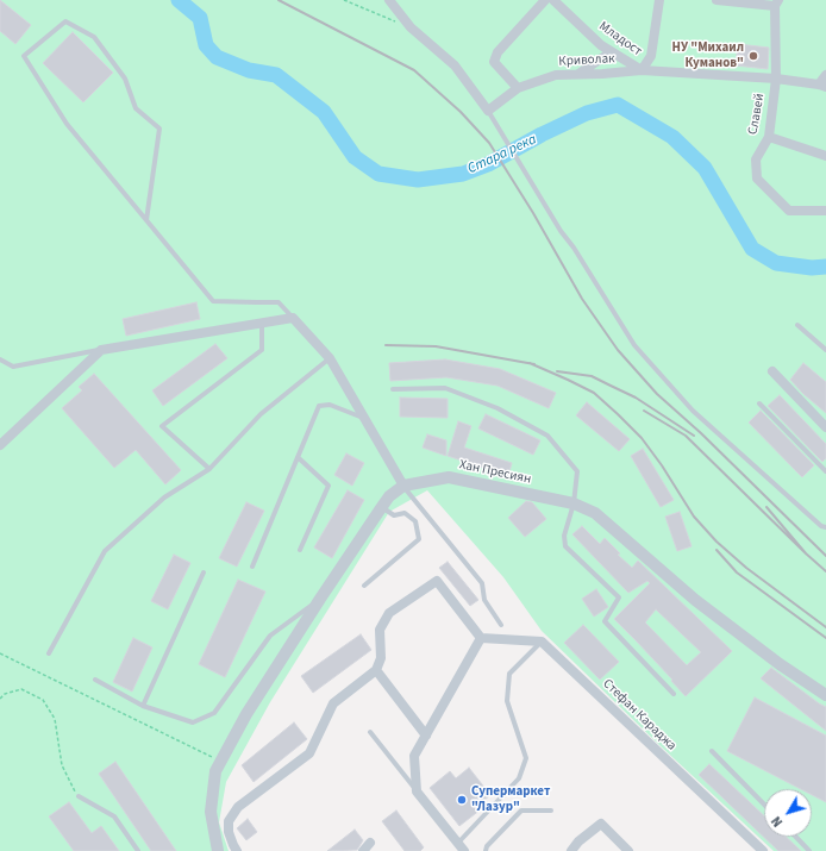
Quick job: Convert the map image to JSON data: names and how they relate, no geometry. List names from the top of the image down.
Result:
{
  "streets": {
    "street": [
      "Младост",
      "Криволак",
      "Славей",
      "Хан Пресиян",
      "Стефан Караджа"
    ]
  },
  "crossings": [
    ["Младост", "Криволак"],
    ["Младост", "Славей"]
  ],
  "water": ["Стара река"],
  "places": ["НУ \"Михаил Куманов\"", "Супермаркет \"Лазур\""],
  "north": "bottom left"
}
